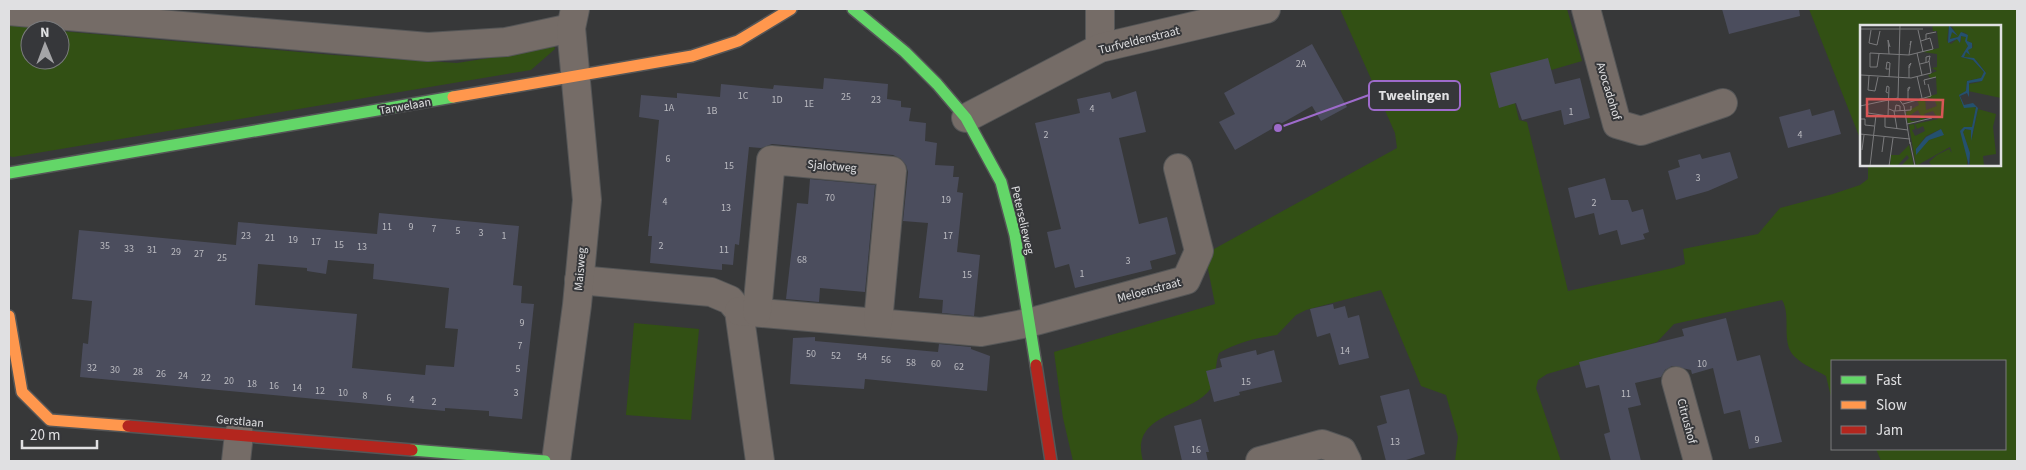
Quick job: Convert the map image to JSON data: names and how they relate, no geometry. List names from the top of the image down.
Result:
{
  "streets": {
    "street": [
      "Turfveldenstraat",
      "Avocadohof",
      "Tarwelaan",
      "Sjalotweg",
      "Peterselieweg",
      "Maisweg",
      "Meloenstraat",
      "Gerstlaan",
      "Citrushof"
    ]
  },
  "crossings": [
    ["Turfveldenstraat", "Peterselieweg"],
    ["Tarwelaan", "Maisweg"],
    ["Peterselieweg", "Meloenstraat"]
  ],
  "places": ["Tweelingen"],
  "house_numbers": [
    "2A",
    "1C",
    "25",
    "1D",
    "23",
    "1E",
    "1A",
    "4",
    "1B",
    "1",
    "2",
    "4",
    "6",
    "15",
    "3",
    "70",
    "19",
    "4",
    "2",
    "13",
    "11",
    "9",
    "7",
    "5",
    "3",
    "23",
    "1",
    "17",
    "21",
    "19",
    "17",
    "15",
    "35",
    "2",
    "13",
    "33",
    "31",
    "11",
    "29",
    "27",
    "25",
    "68",
    "3",
    "1",
    "15",
    "9",
    "7",
    "14",
    "50",
    "52",
    "54",
    "56",
    "58",
    "60",
    "10",
    "62",
    "32",
    "5",
    "30",
    "28",
    "26",
    "24",
    "22",
    "20",
    "15",
    "18",
    "16",
    "14",
    "12",
    "10",
    "3",
    "11",
    "8",
    "6",
    "4",
    "2",
    "9",
    "13",
    "16"
  ],
  "legend": ["Fast", "Slow", "Jam"],
  "scale_bar": "20 m",
  "north": "top"
}
